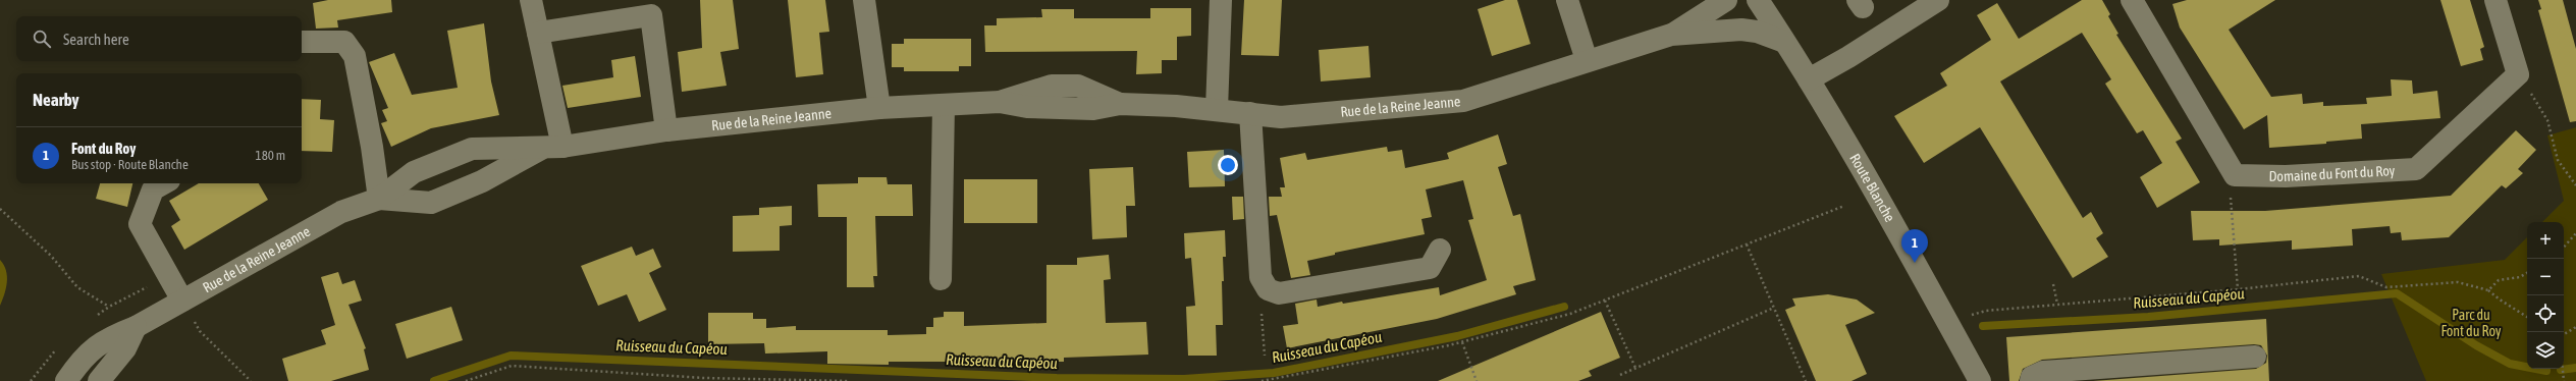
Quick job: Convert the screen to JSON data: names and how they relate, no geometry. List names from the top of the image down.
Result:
{
  "streets": {
    "street": ["Rue de la Reine Jeanne", "Domaine du Font du Roy", "Route Blanche"]
  },
  "crossings": [
    ["Rue de la Reine Jeanne", "Route Blanche"]
  ],
  "water": ["Ruisseau du Capéou"],
  "parks": ["Parc du Font du Roy"],
  "page": {
    "search": "Search here",
    "heading": "Nearby",
    "list": [
      {
        "mark": "1",
        "name": "Font du Roy",
        "note": "Bus stop · Route Blanche",
        "value": "180 m"
      }
    ],
    "map_buttons": ["+", "−"],
    "pins": "1"
  }
}
